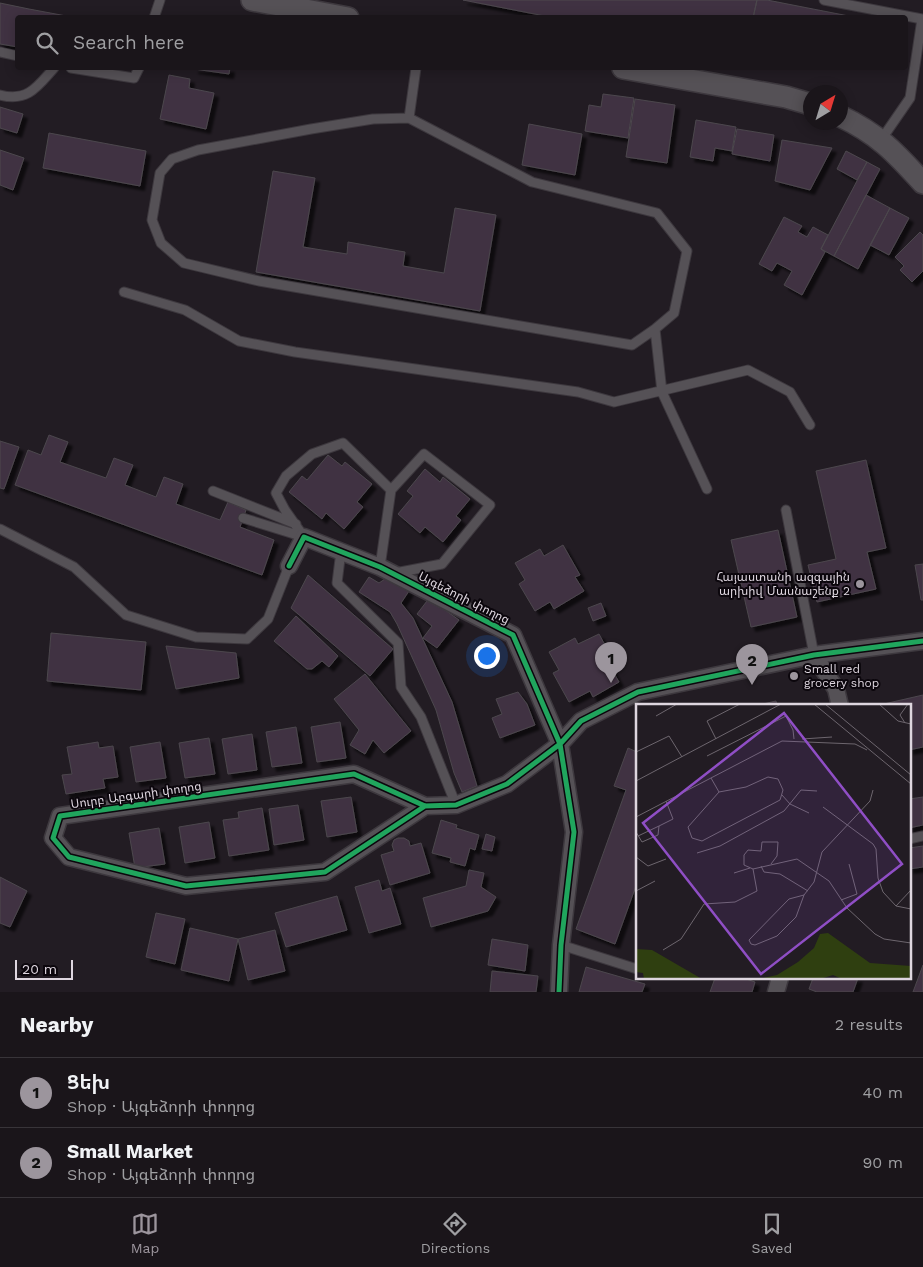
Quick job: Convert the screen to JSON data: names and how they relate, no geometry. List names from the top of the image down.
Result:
{
  "streets": {
    "street": ["Այգեձորի փողոց", "Սուրբ Աբգարի փողոց"]
  },
  "crossings": [
    ["Այգեձորի փողոց", "Սուրբ Աբգարի փողոց"]
  ],
  "places": ["Հայաստանի ազգային արխիվ Մասնաշենք 2", "Small red grocery shop"],
  "scale_bar": "20 m",
  "north": "top right",
  "page": {
    "search": "Search here",
    "pins": ["1", "2"],
    "scale": "20 m",
    "heading": ["Nearby", "2 results"],
    "list": [
      {
        "mark": "1",
        "name": "Ցեխ",
        "note": "Shop · Այգեձորի փողոց",
        "value": "40 m"
      },
      {
        "mark": "2",
        "name": "Small Market",
        "note": "Shop · Այգեձորի փողոց",
        "value": "90 m"
      }
    ],
    "nav": ["Map", "Directions", "Saved"]
  }
}
